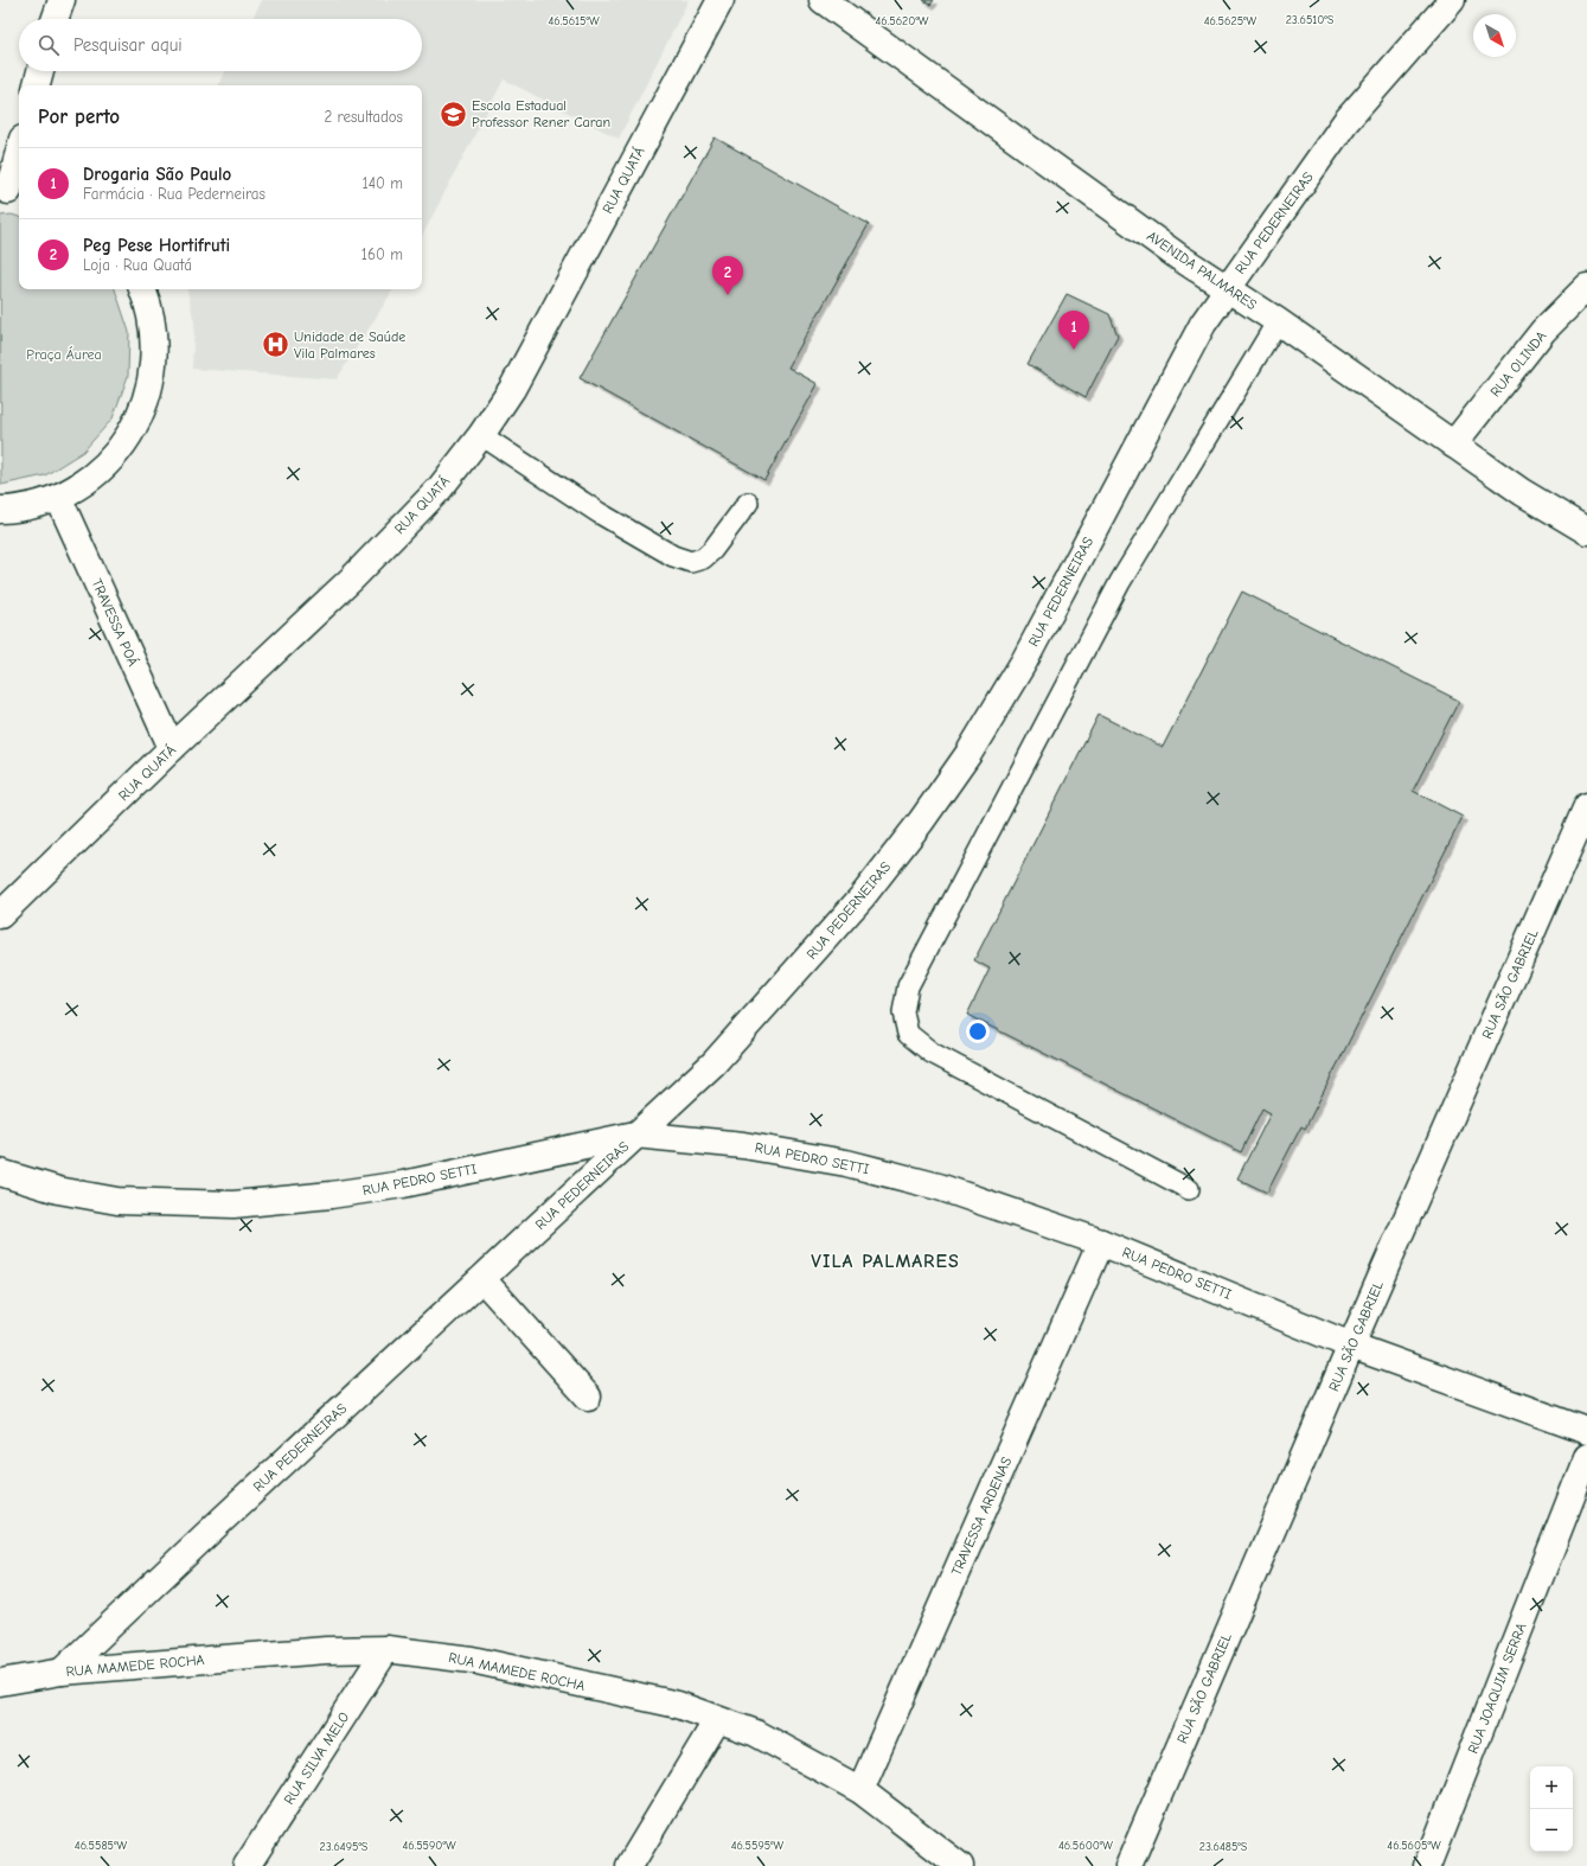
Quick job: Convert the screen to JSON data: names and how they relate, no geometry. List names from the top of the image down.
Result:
{
  "streets": {
    "street": [
      "RUA QUATÁ",
      "RUA PEDERNEIRAS",
      "AVENIDA PALMARES",
      "RUA OLINDA",
      "TRAVESSA POÁ",
      "RUA SÃO GABRIEL",
      "RUA PEDRO SETTI",
      "TRAVESSA ARDENAS",
      "RUA MAMEDE ROCHA",
      "RUA JOAQUIM SERRA",
      "RUA SILVA MELO"
    ]
  },
  "crossings": [
    ["RUA QUATÁ", "TRAVESSA POÁ"],
    ["RUA PEDERNEIRAS", "AVENIDA PALMARES"],
    ["RUA PEDERNEIRAS", "RUA PEDRO SETTI"],
    ["RUA PEDERNEIRAS", "RUA MAMEDE ROCHA"],
    ["AVENIDA PALMARES", "RUA OLINDA"],
    ["RUA SÃO GABRIEL", "RUA PEDRO SETTI"],
    ["RUA PEDRO SETTI", "TRAVESSA ARDENAS"],
    ["TRAVESSA ARDENAS", "RUA MAMEDE ROCHA"],
    ["RUA MAMEDE ROCHA", "RUA SILVA MELO"]
  ],
  "districts": ["VILA PALMARES"],
  "parks": ["Praça Áurea"],
  "places": {
    "school or university": ["Escola Estadual Professor Rener Caran"],
    "hospital": ["Unidade de Saúde Vila Palmares"]
  },
  "north": "bottom right",
  "page": {
    "search": "Pesquisar aqui",
    "heading": ["Por perto", "2 resultados"],
    "list": [
      {
        "mark": "1",
        "name": "Drogaria São Paulo",
        "note": "Farmácia · Rua Pederneiras",
        "value": "140 m"
      },
      {
        "mark": "2",
        "name": "Peg Pese Hortifruti",
        "note": "Loja · Rua Quatá",
        "value": "160 m"
      }
    ],
    "pins": ["2", "1"],
    "map_buttons": ["+", "−"]
  },
  "coordinates": [
    "23.6510°S",
    "46.5615°W",
    "46.5620°W",
    "46.5625°W",
    "46.5585°W",
    "46.5590°W",
    "46.5595°W",
    "46.5600°W",
    "46.5605°W",
    "23.6495°S",
    "23.6485°S"
  ]
}
